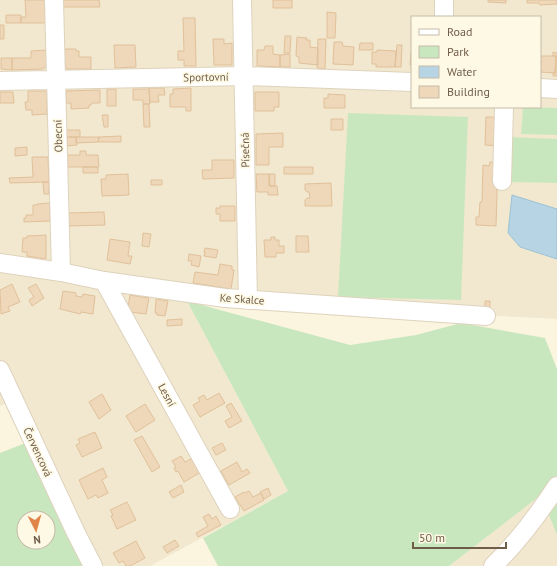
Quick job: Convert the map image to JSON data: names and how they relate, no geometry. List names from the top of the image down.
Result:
{
  "streets": {
    "street": [
      "Sportovní",
      "Obecní",
      "Písečná",
      "Ke Skalce",
      "Lesní",
      "Červencová"
    ]
  },
  "crossings": [
    ["Sportovní", "Obecní"],
    ["Sportovní", "Písečná"],
    ["Obecní", "Ke Skalce"],
    ["Písečná", "Ke Skalce"],
    ["Ke Skalce", "Lesní"]
  ],
  "legend": [
    "Road",
    "Park",
    "Water",
    "Building"
  ],
  "scale_bar": "50 m",
  "north": "bottom"
}
